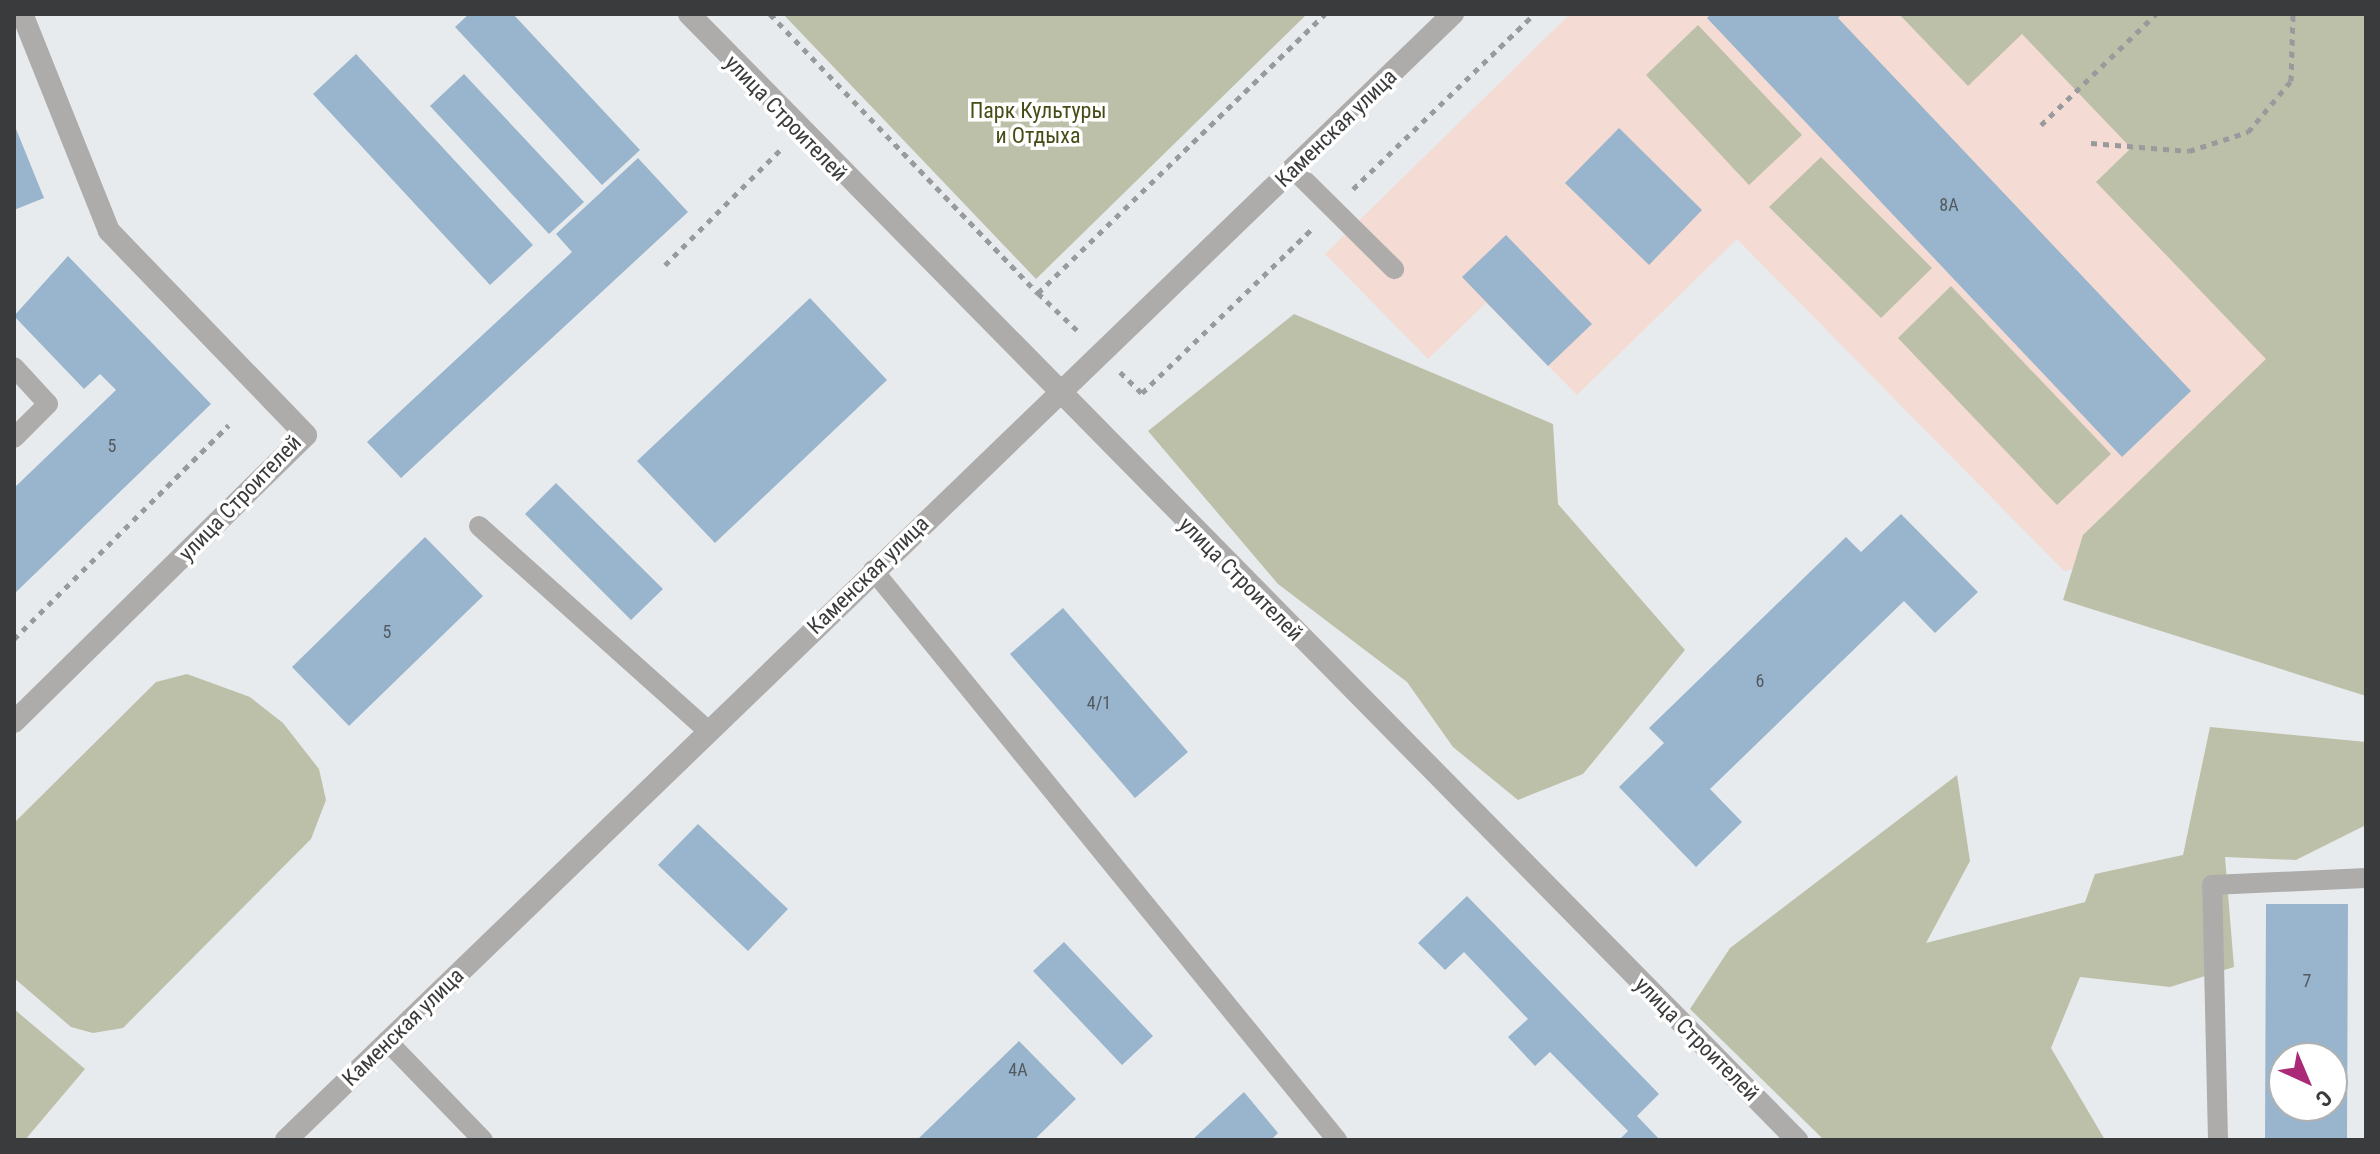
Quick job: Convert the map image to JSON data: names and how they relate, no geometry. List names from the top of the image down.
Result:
{
  "streets": {
    "street": ["улица Строителей", "Каменская улица"]
  },
  "crossings": [
    ["улица Строителей", "Каменская улица"]
  ],
  "parks": ["Парк Культуры и Отдыха"],
  "house_numbers": [
    "8А",
    "5",
    "5",
    "6",
    "4/1",
    "7",
    "4А"
  ],
  "north": "bottom right"
}
